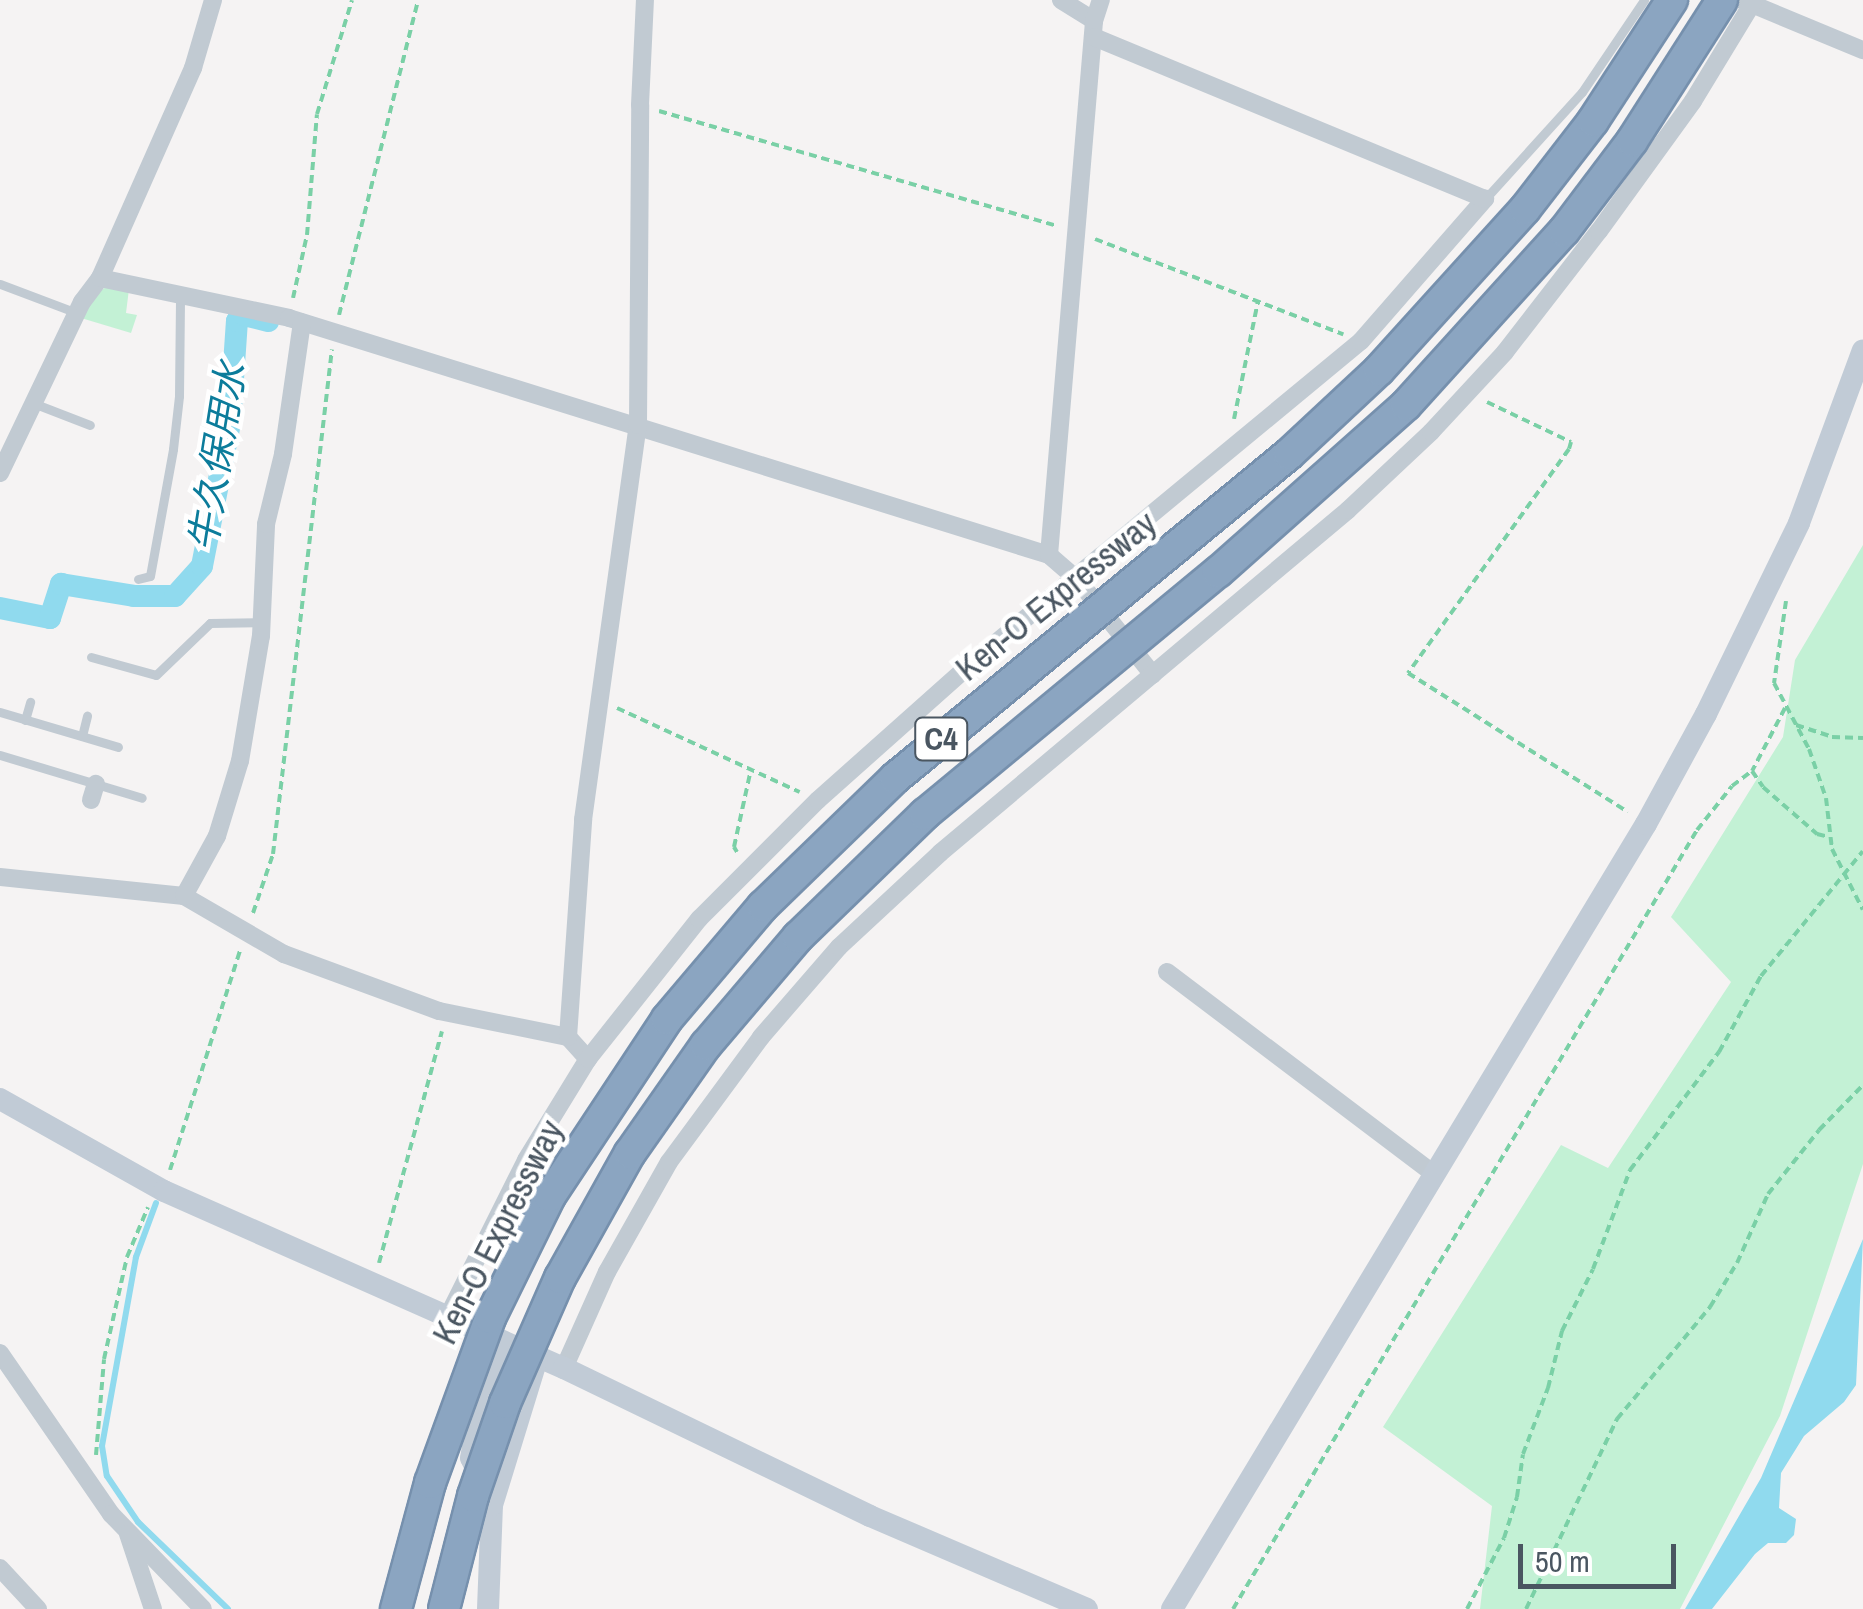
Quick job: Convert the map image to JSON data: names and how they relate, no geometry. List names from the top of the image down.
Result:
{
  "streets": {
    "highway": ["Ken-O Expressway", "C4"]
  },
  "water": ["牛久保用水"],
  "scale_bar": "50 m"
}
